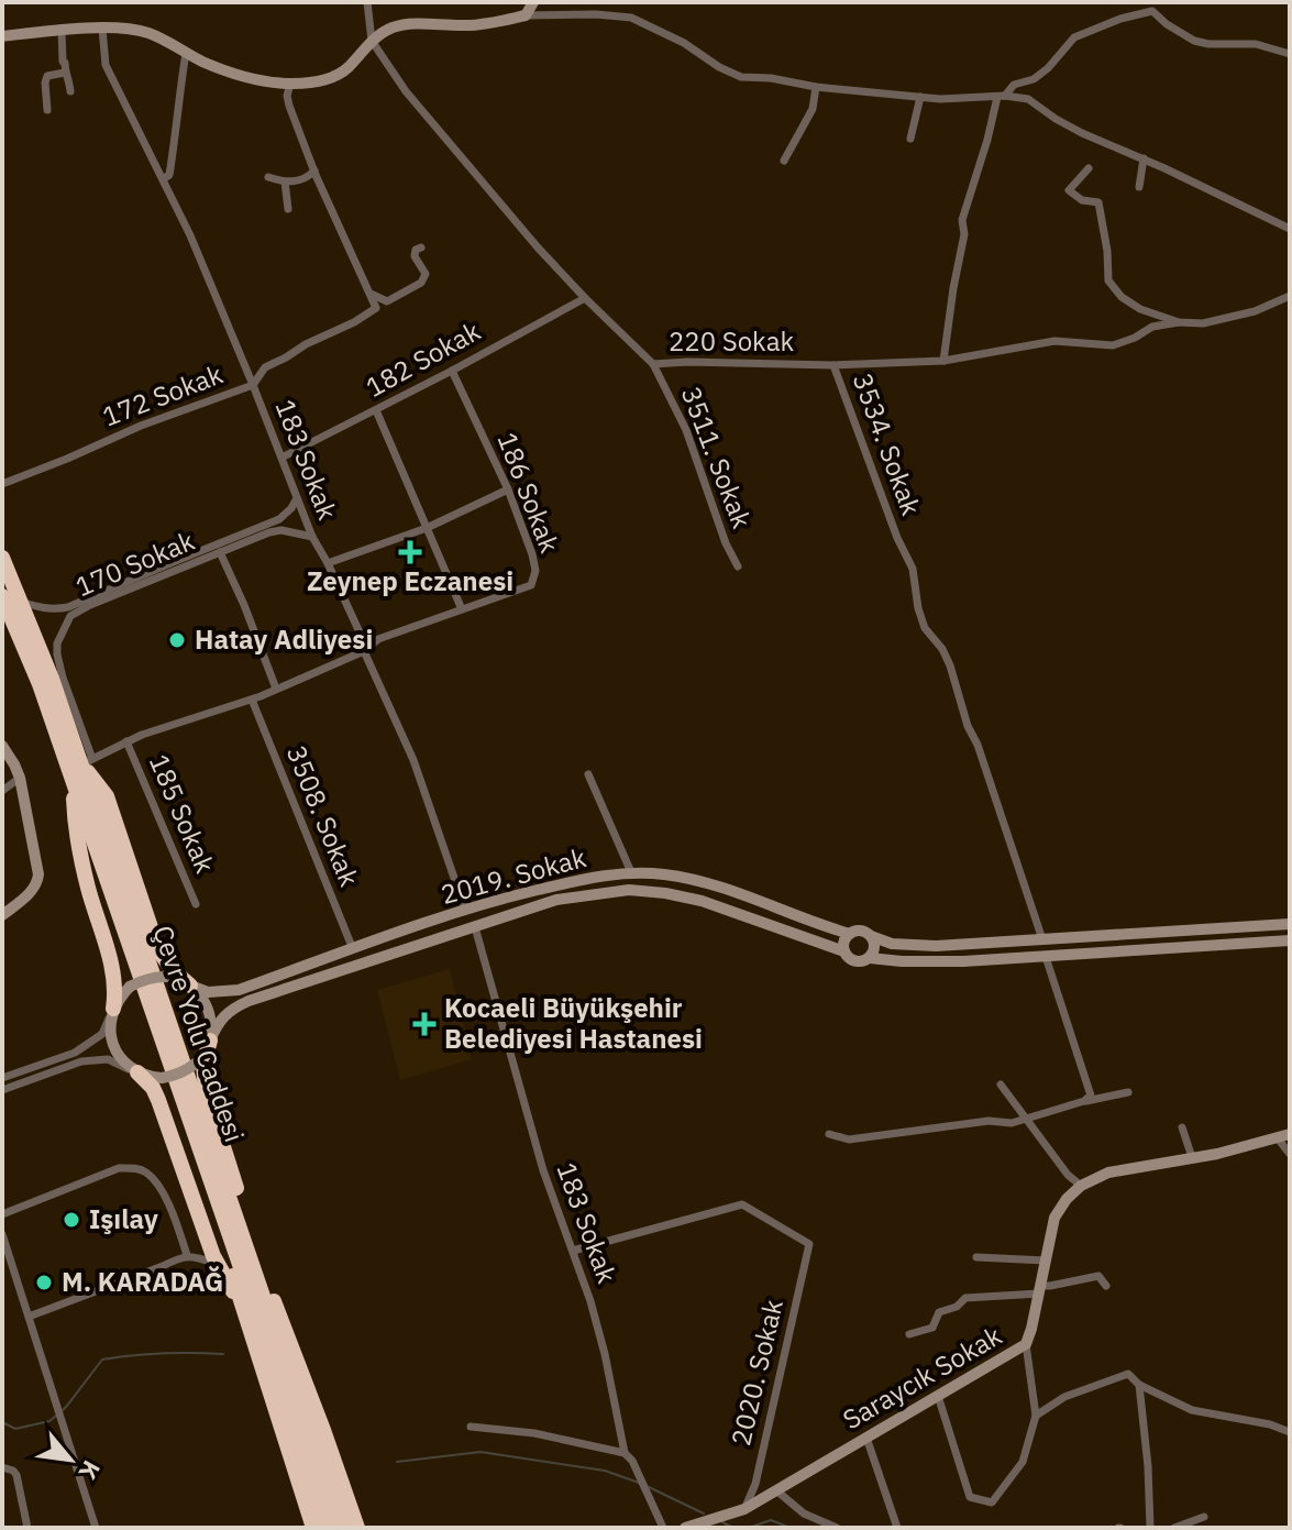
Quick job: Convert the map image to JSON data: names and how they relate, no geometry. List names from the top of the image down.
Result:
{
  "streets": {
    "highway": ["Çevre Yolu Caddesi"],
    "street": [
      "220 Sokak",
      "182 Sokak",
      "172 Sokak",
      "3534. Sokak",
      "3511. Sokak",
      "183 Sokak",
      "186 Sokak",
      "170 Sokak",
      "185 Sokak",
      "3508. Sokak",
      "2019. Sokak",
      "2020. Sokak",
      "Saraycık Sokak"
    ]
  },
  "crossings": [
    ["220 Sokak", "182 Sokak"],
    ["220 Sokak", "3534. Sokak"],
    ["220 Sokak", "3511. Sokak"],
    ["182 Sokak", "183 Sokak"],
    ["182 Sokak", "186 Sokak"],
    ["172 Sokak", "183 Sokak"],
    ["3534. Sokak", "2019. Sokak"],
    ["183 Sokak", "186 Sokak"],
    ["183 Sokak", "170 Sokak"],
    ["183 Sokak", "2019. Sokak"],
    ["183 Sokak", "2020. Sokak"],
    ["186 Sokak", "170 Sokak"],
    ["186 Sokak", "185 Sokak"],
    ["186 Sokak", "3508. Sokak"],
    ["186 Sokak", "Çevre Yolu Caddesi"],
    ["170 Sokak", "Çevre Yolu Caddesi"],
    ["3508. Sokak", "2019. Sokak"],
    ["2020. Sokak", "Saraycık Sokak"]
  ],
  "places": {
    "health": ["Zeynep Eczanesi", "Kocaeli Büyükşehir Belediyesi Hastanesi"],
    "other": ["Hatay Adliyesi", "Işılay", "M. KARADAĞ"]
  },
  "north": "bottom right"
}
